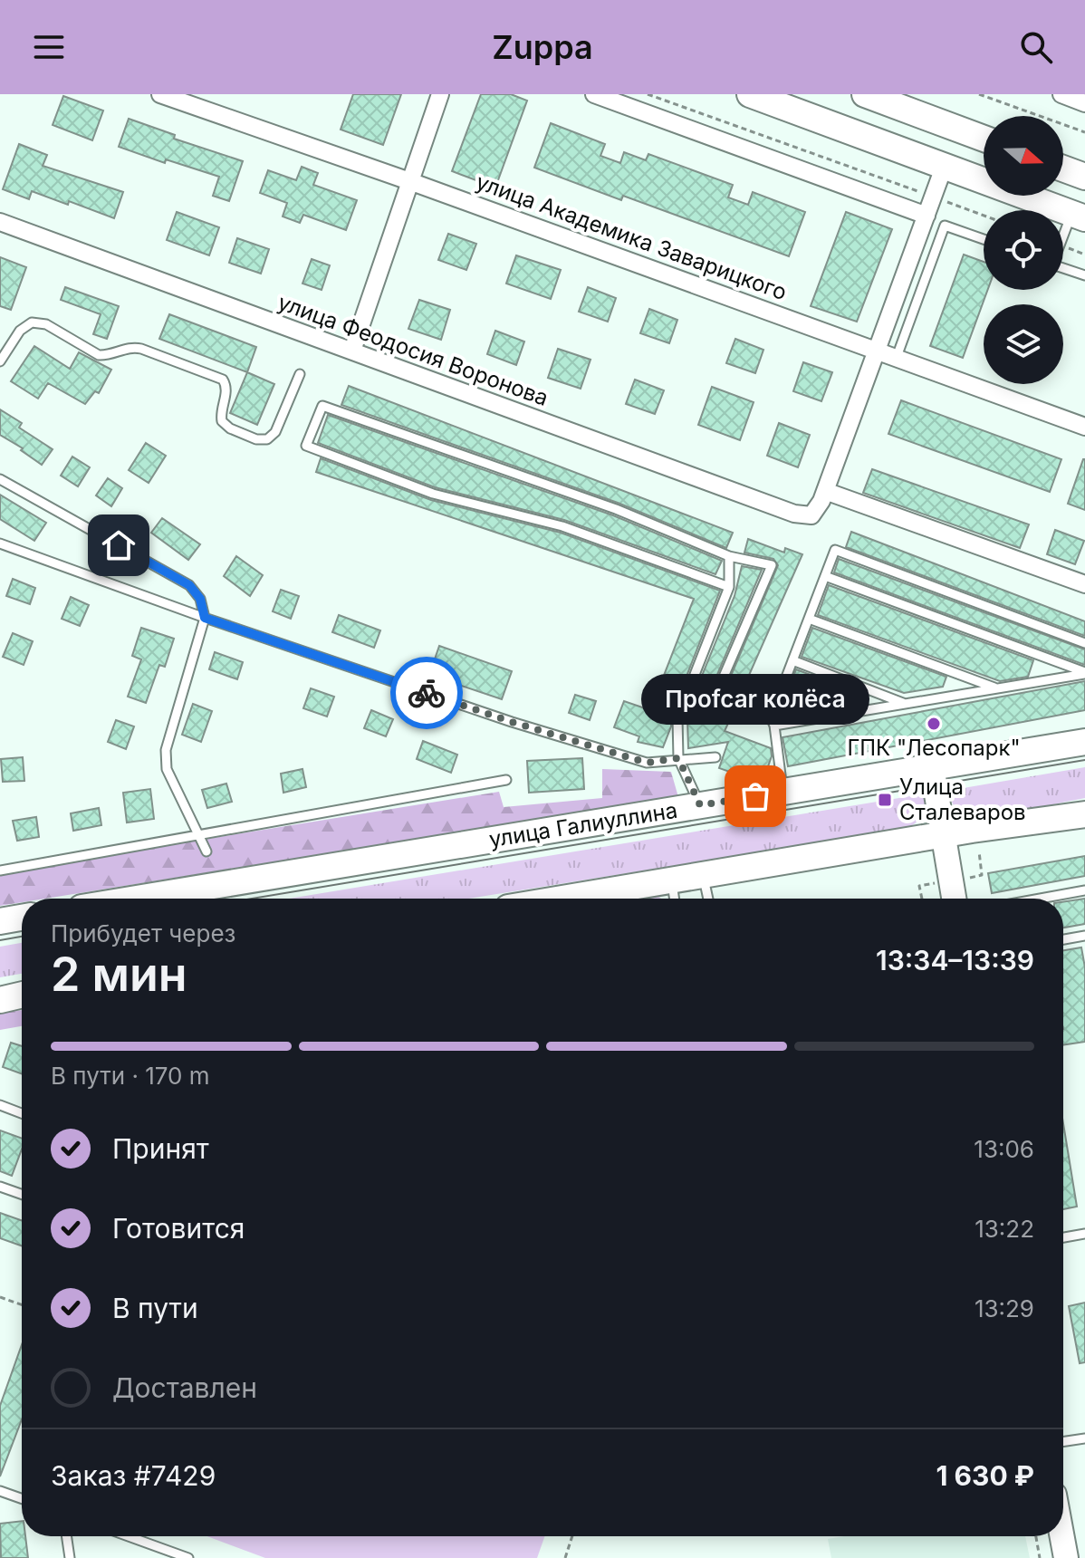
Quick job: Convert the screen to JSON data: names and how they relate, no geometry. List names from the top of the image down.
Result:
{
  "streets": {
    "main road": ["улица Галиуллина"],
    "street": ["улица Академика Заварицкого", "улица Феодосия Воронова"]
  },
  "places": {
    "other": ["ГПК \"Лесопарк\"", "Проfcar колёса"],
    "transit": ["Улица Сталеваров"]
  },
  "north": "right",
  "page": {
    "header": "Zuppa",
    "bubble": "Проfcar колёса",
    "heading": ["2 мин", "Прибудет через", "13:34–13:39"],
    "panel": ["Заказ #7429", "1 630 ₽"],
    "bar": "В пути · 170 m",
    "list": [
      ["Принят", "13:06"],
      ["Готовится", "13:22"],
      ["В пути", "13:29"],
      "Доставлен"
    ]
  }
}
